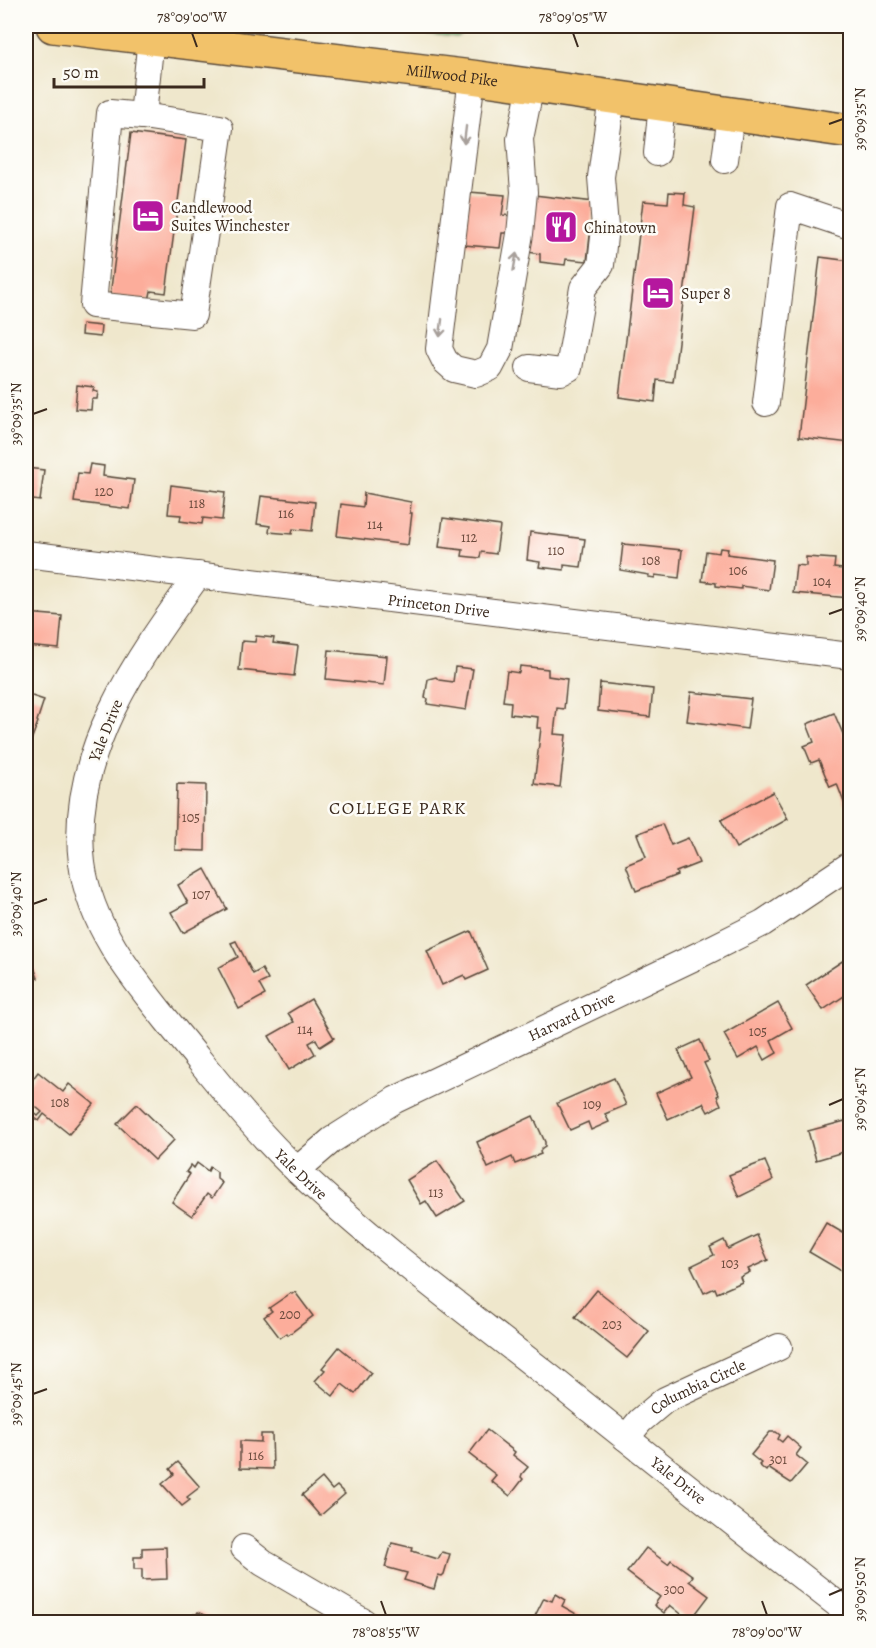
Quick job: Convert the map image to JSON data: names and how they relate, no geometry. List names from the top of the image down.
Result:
{
  "streets": {
    "highway": ["Millwood Pike"],
    "street": [
      "Princeton Drive",
      "Yale Drive",
      "Harvard Drive",
      "Columbia Circle"
    ]
  },
  "crossings": [
    ["Princeton Drive", "Yale Drive"],
    ["Yale Drive", "Harvard Drive"],
    ["Yale Drive", "Columbia Circle"]
  ],
  "districts": ["COLLEGE PARK"],
  "places": {
    "hotel": ["Candlewood Suites Winchester", "Super 8"],
    "restaurant": ["Chinatown"]
  },
  "house_numbers": [
    "120",
    "118",
    "116",
    "114",
    "112",
    "110",
    "108",
    "106",
    "104",
    "105",
    "107",
    "114",
    "105",
    "108",
    "109",
    "113",
    "103",
    "200",
    "203",
    "116",
    "301",
    "300"
  ],
  "scale_bar": "50 m",
  "coordinates": [
    "78°09'00\"W",
    "78°09'05\"W",
    "39°09'35\"N",
    "39°09'40\"N",
    "39°09'45\"N",
    "39°09'50\"N",
    "78°08'55\"W"
  ]
}
